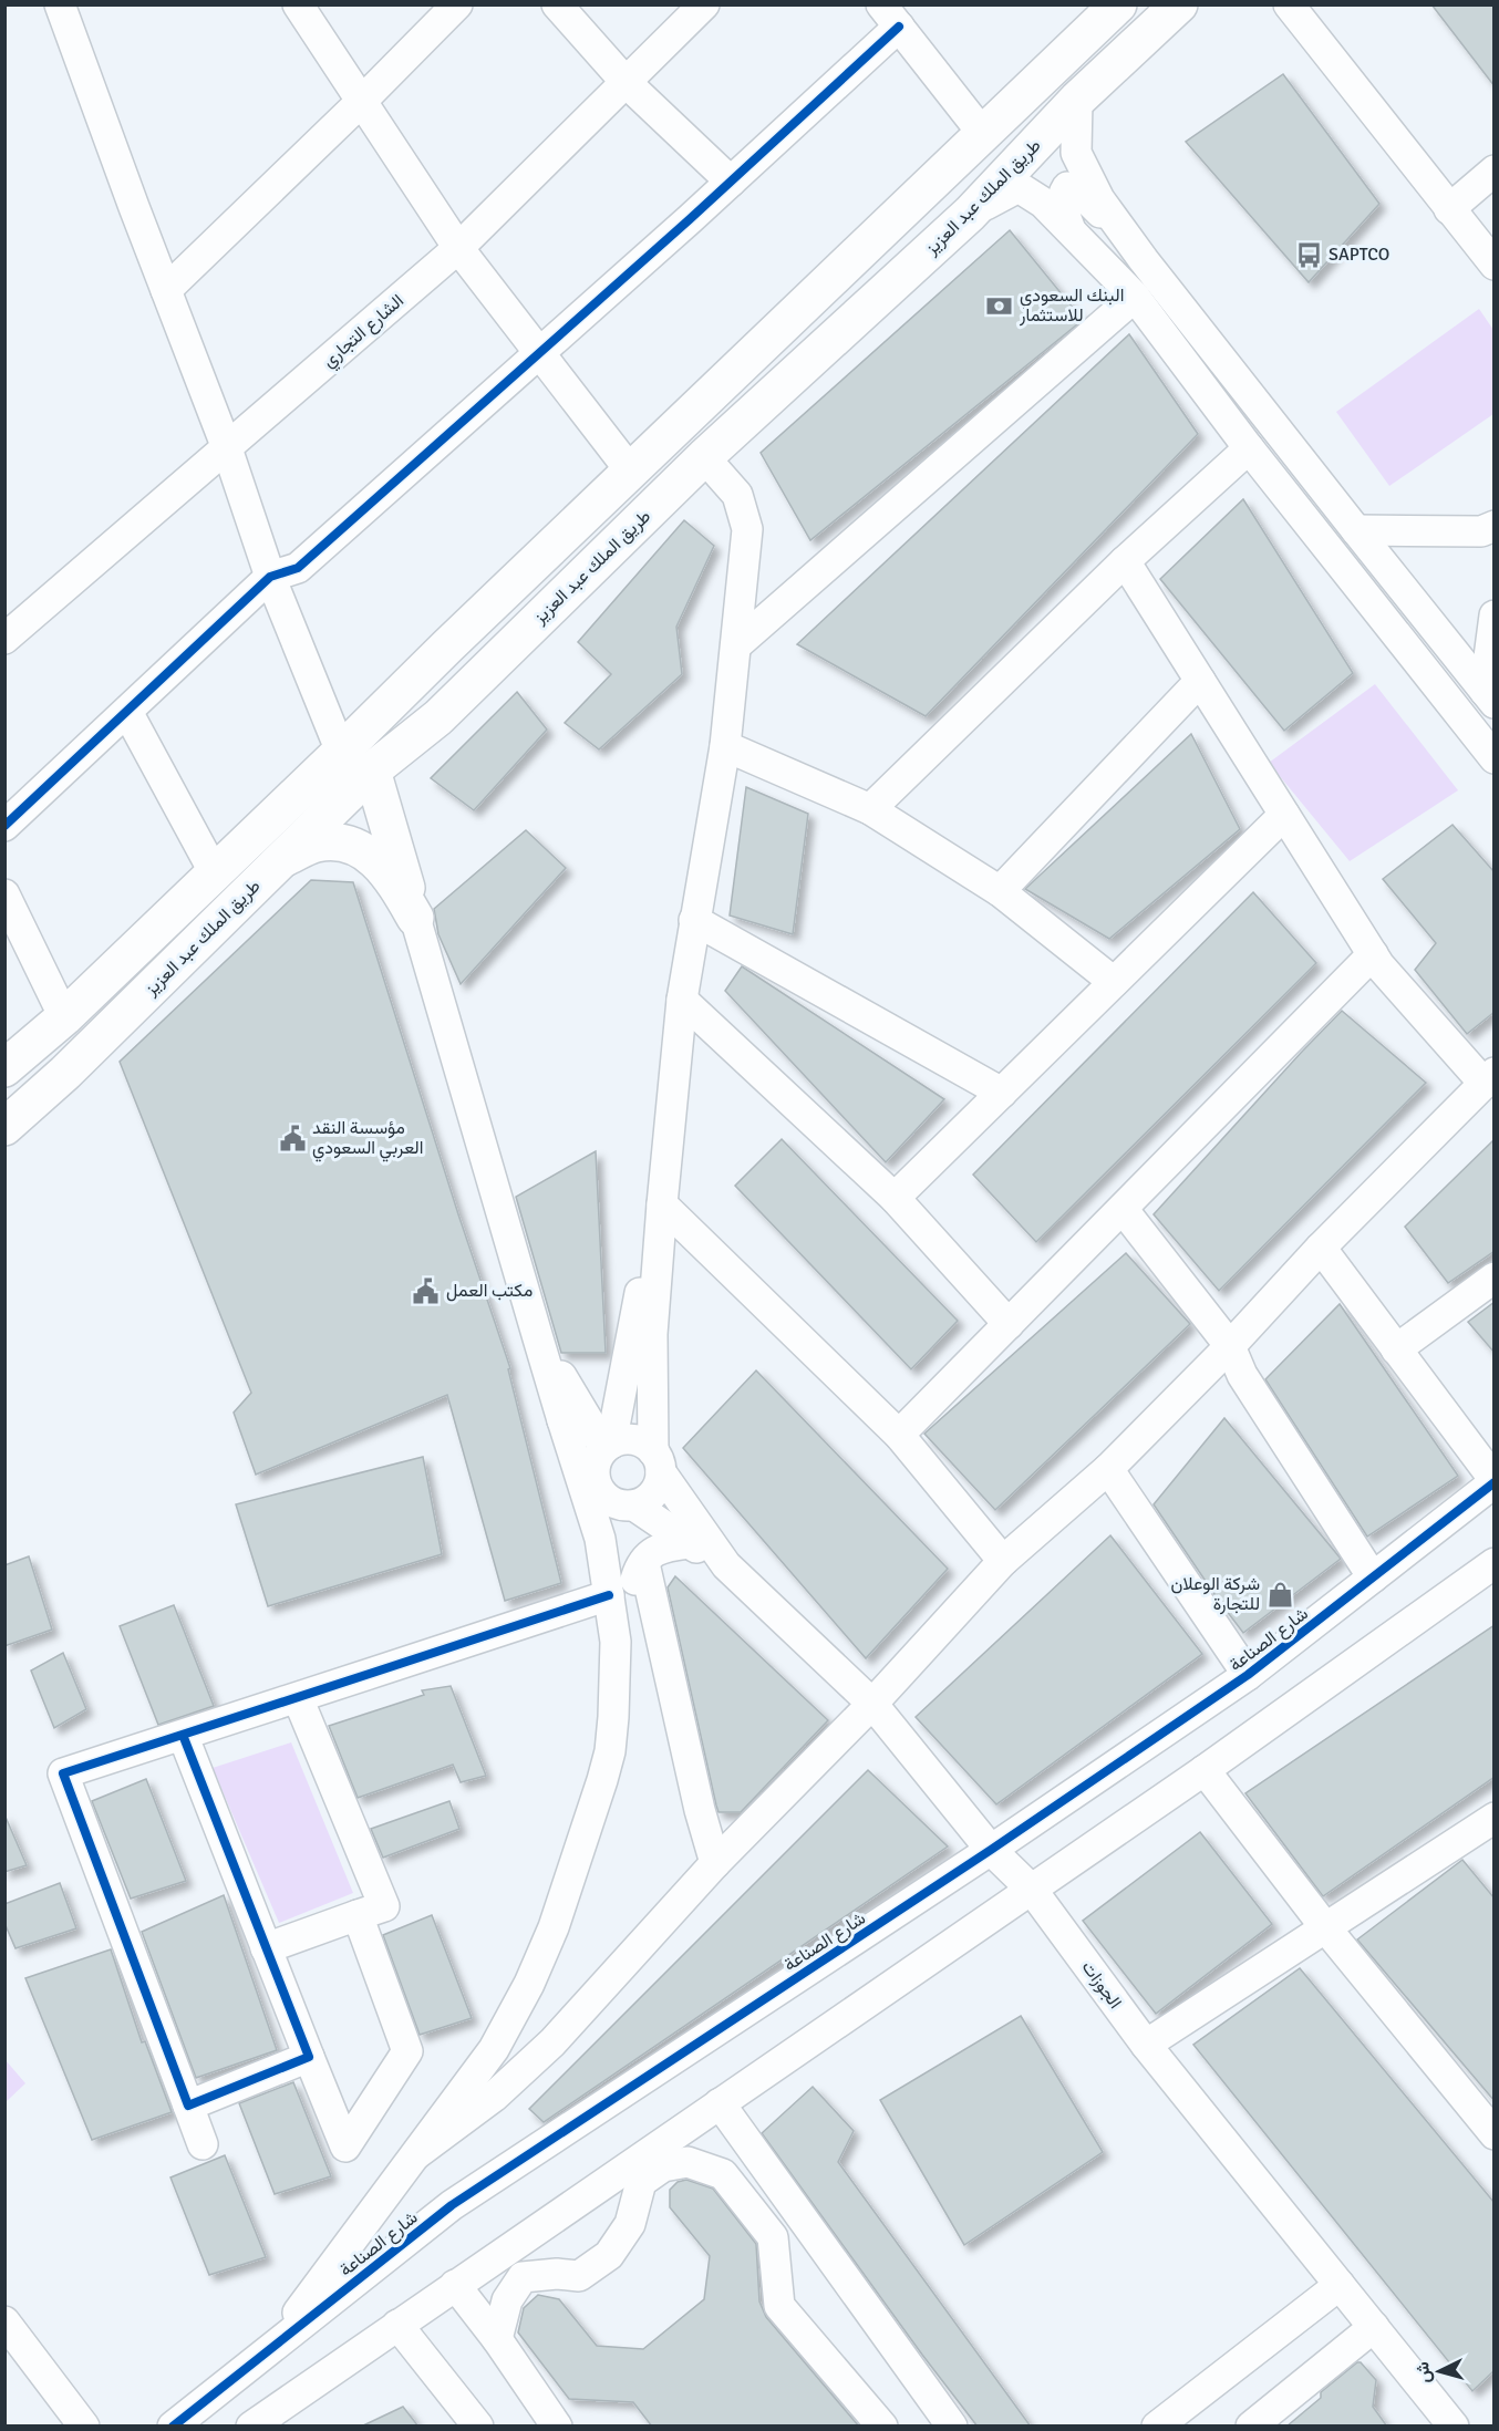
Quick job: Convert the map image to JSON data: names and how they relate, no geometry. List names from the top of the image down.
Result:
{
  "streets": {
    "main road": ["طريق الملك عبد العزيز"],
    "street": ["الشارع التجاري", "شارع الصناعة", "الجوزات"]
  },
  "crossings": [
    ["شارع الصناعة", "الجوزات"]
  ],
  "places": {
    "bus stop": ["SAPTCO"],
    "bank": ["البنك السعودي للاستثمار"],
    "public building": ["مؤسسة النقد العربي السعودي", "مكتب العمل"],
    "shop": ["شركة الوعلان للتجارة"]
  },
  "north": "left"
}
